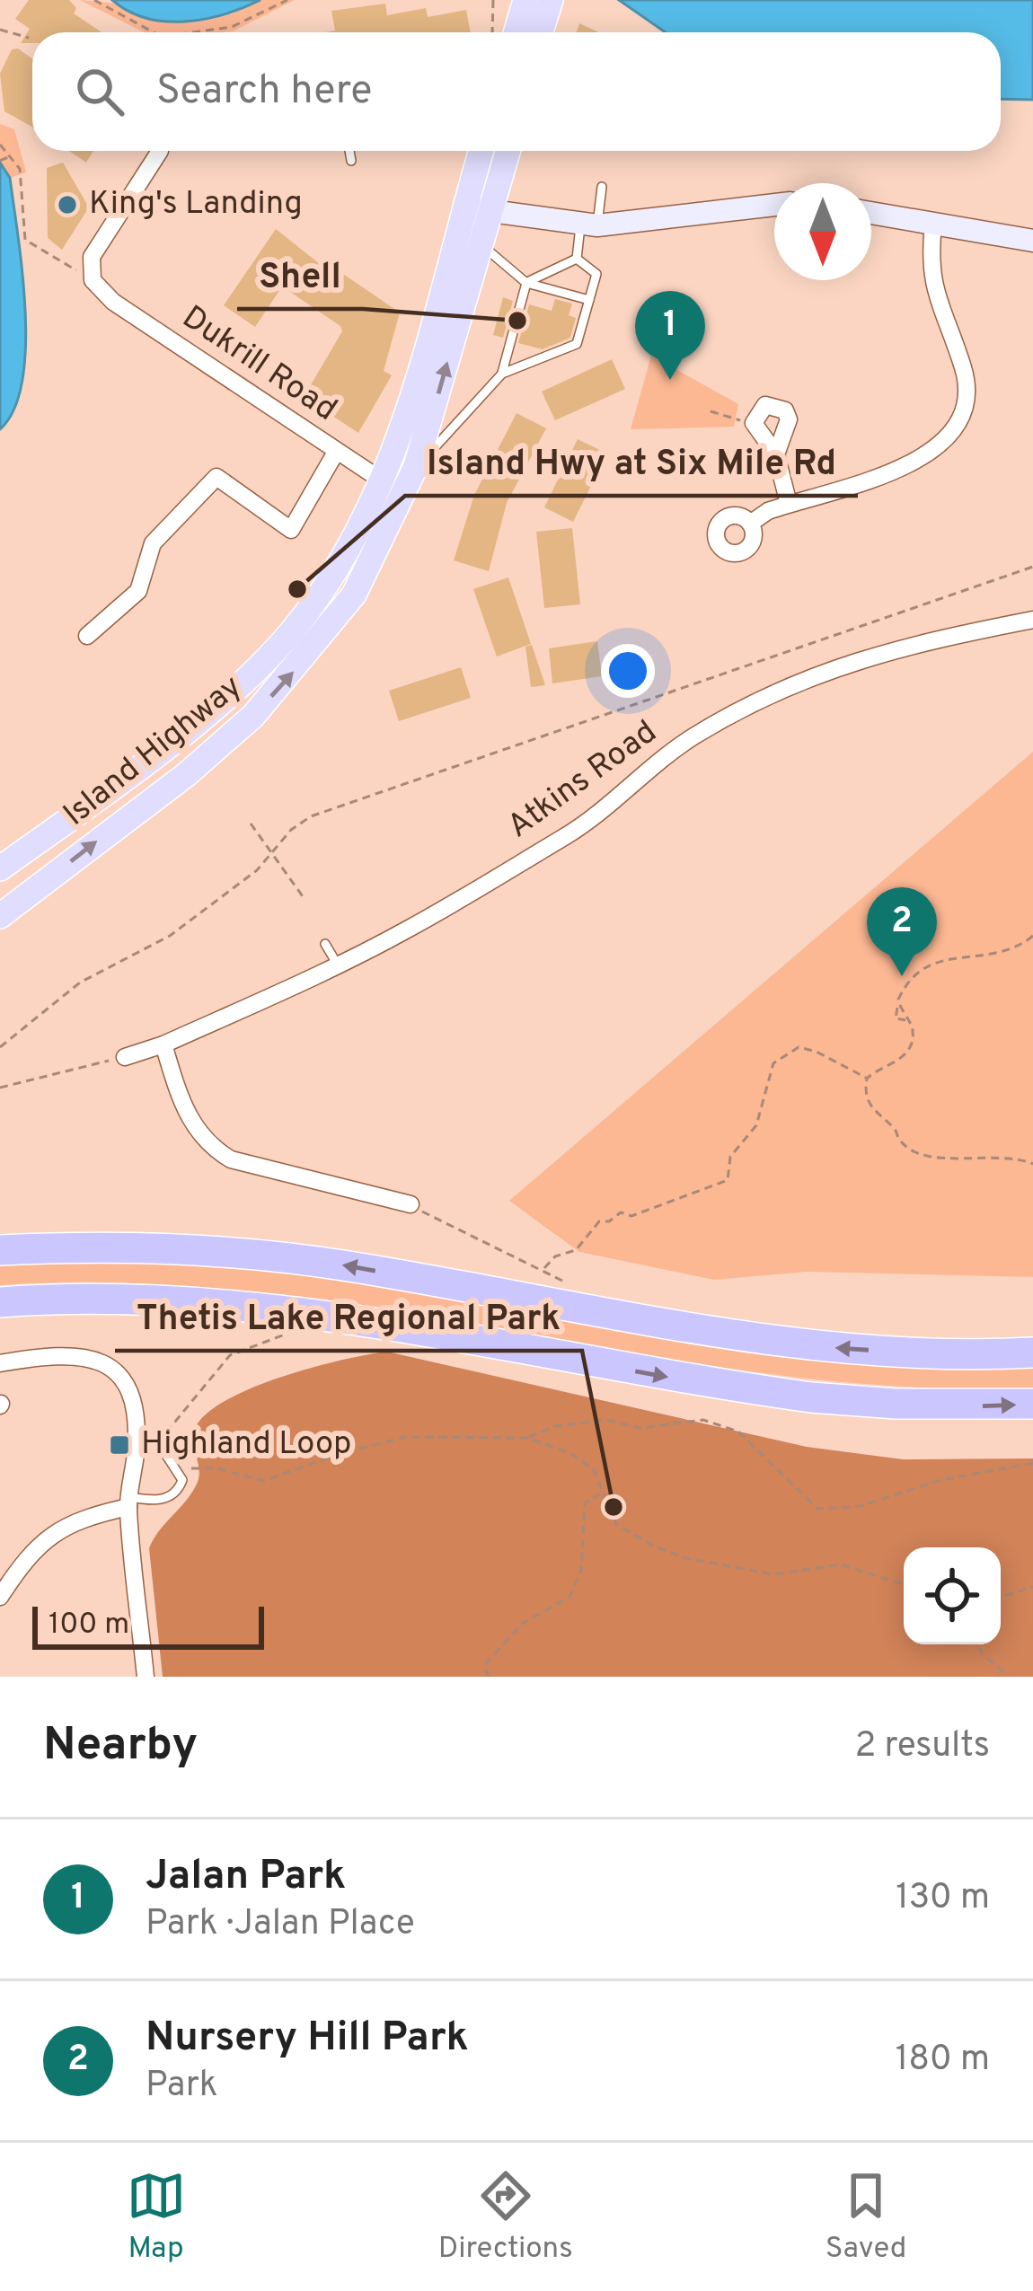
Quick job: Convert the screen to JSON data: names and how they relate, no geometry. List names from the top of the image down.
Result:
{
  "streets": {
    "main road": ["Island Highway"],
    "street": ["Dukrill Road", "Atkins Road"]
  },
  "crossings": [
    ["Dukrill Road", "Island Highway"]
  ],
  "places": {
    "other": [
      "King's Landing",
      "Shell",
      "Island Hwy at Six Mile Rd",
      "Thetis Lake Regional Park"
    ],
    "transit": ["Highland Loop"]
  },
  "scale_bar": "100 m",
  "north": "bottom",
  "page": {
    "search": "Search here",
    "pins": ["1", "2"],
    "scale": "100 m",
    "heading": ["Nearby", "2 results"],
    "list": [
      {
        "mark": "1",
        "name": "Jalan Park",
        "note": "Park · Jalan Place",
        "value": "130 m"
      },
      {
        "mark": "2",
        "name": "Nursery Hill Park",
        "note": "Park",
        "value": "180 m"
      }
    ],
    "nav": ["Map", "Directions", "Saved"]
  }
}
